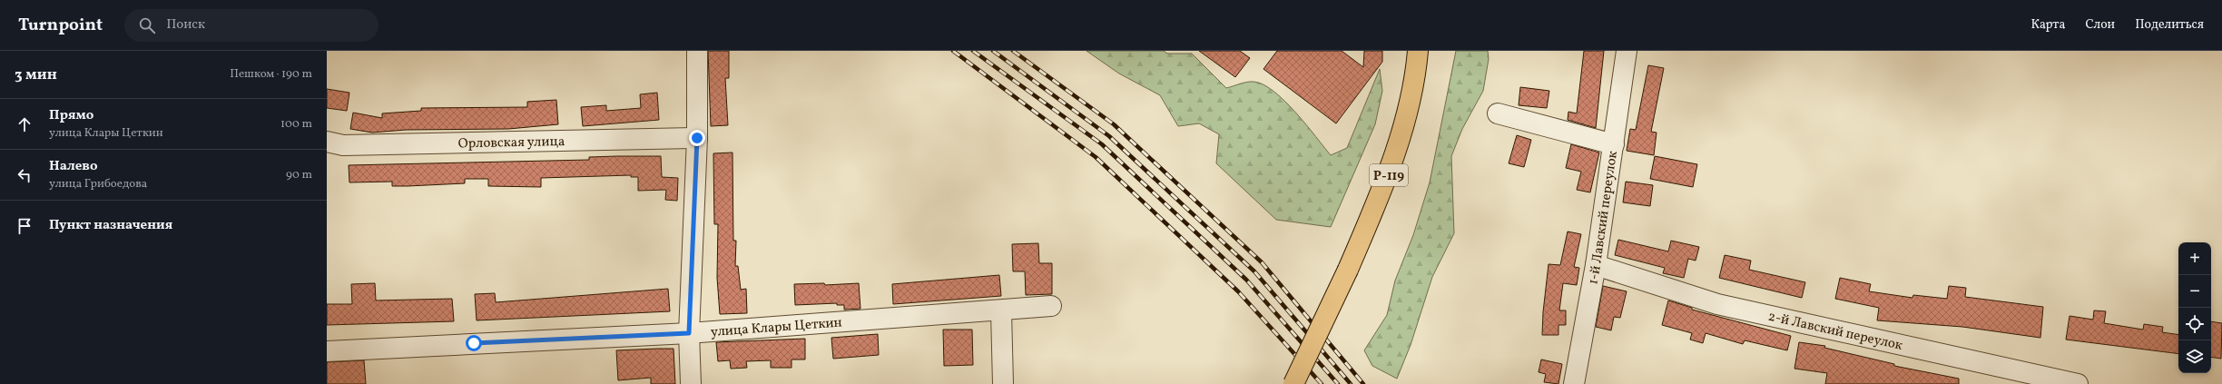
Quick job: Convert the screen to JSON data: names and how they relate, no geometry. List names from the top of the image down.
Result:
{
  "streets": {
    "highway": ["Р-119"],
    "street": [
      "Орловская улица",
      "1-й Лавский переулок",
      "улица Клары Цеткин",
      "2-й Лавский переулок"
    ]
  },
  "crossings": [
    ["1-й Лавский переулок", "2-й Лавский переулок"]
  ],
  "page": {
    "header": "Turnpoint",
    "search": "Поиск",
    "nav": ["Карта", "Слои", "Поделиться"],
    "heading": ["3 мин", "Пешком · 190 m"],
    "list": [
      ["Прямо", "улица Клары Цеткин", "100 m"],
      ["Налево", "улица Грибоедова", "90 m"],
      "Пункт назначения"
    ],
    "map_buttons": ["+", "−"]
  }
}
